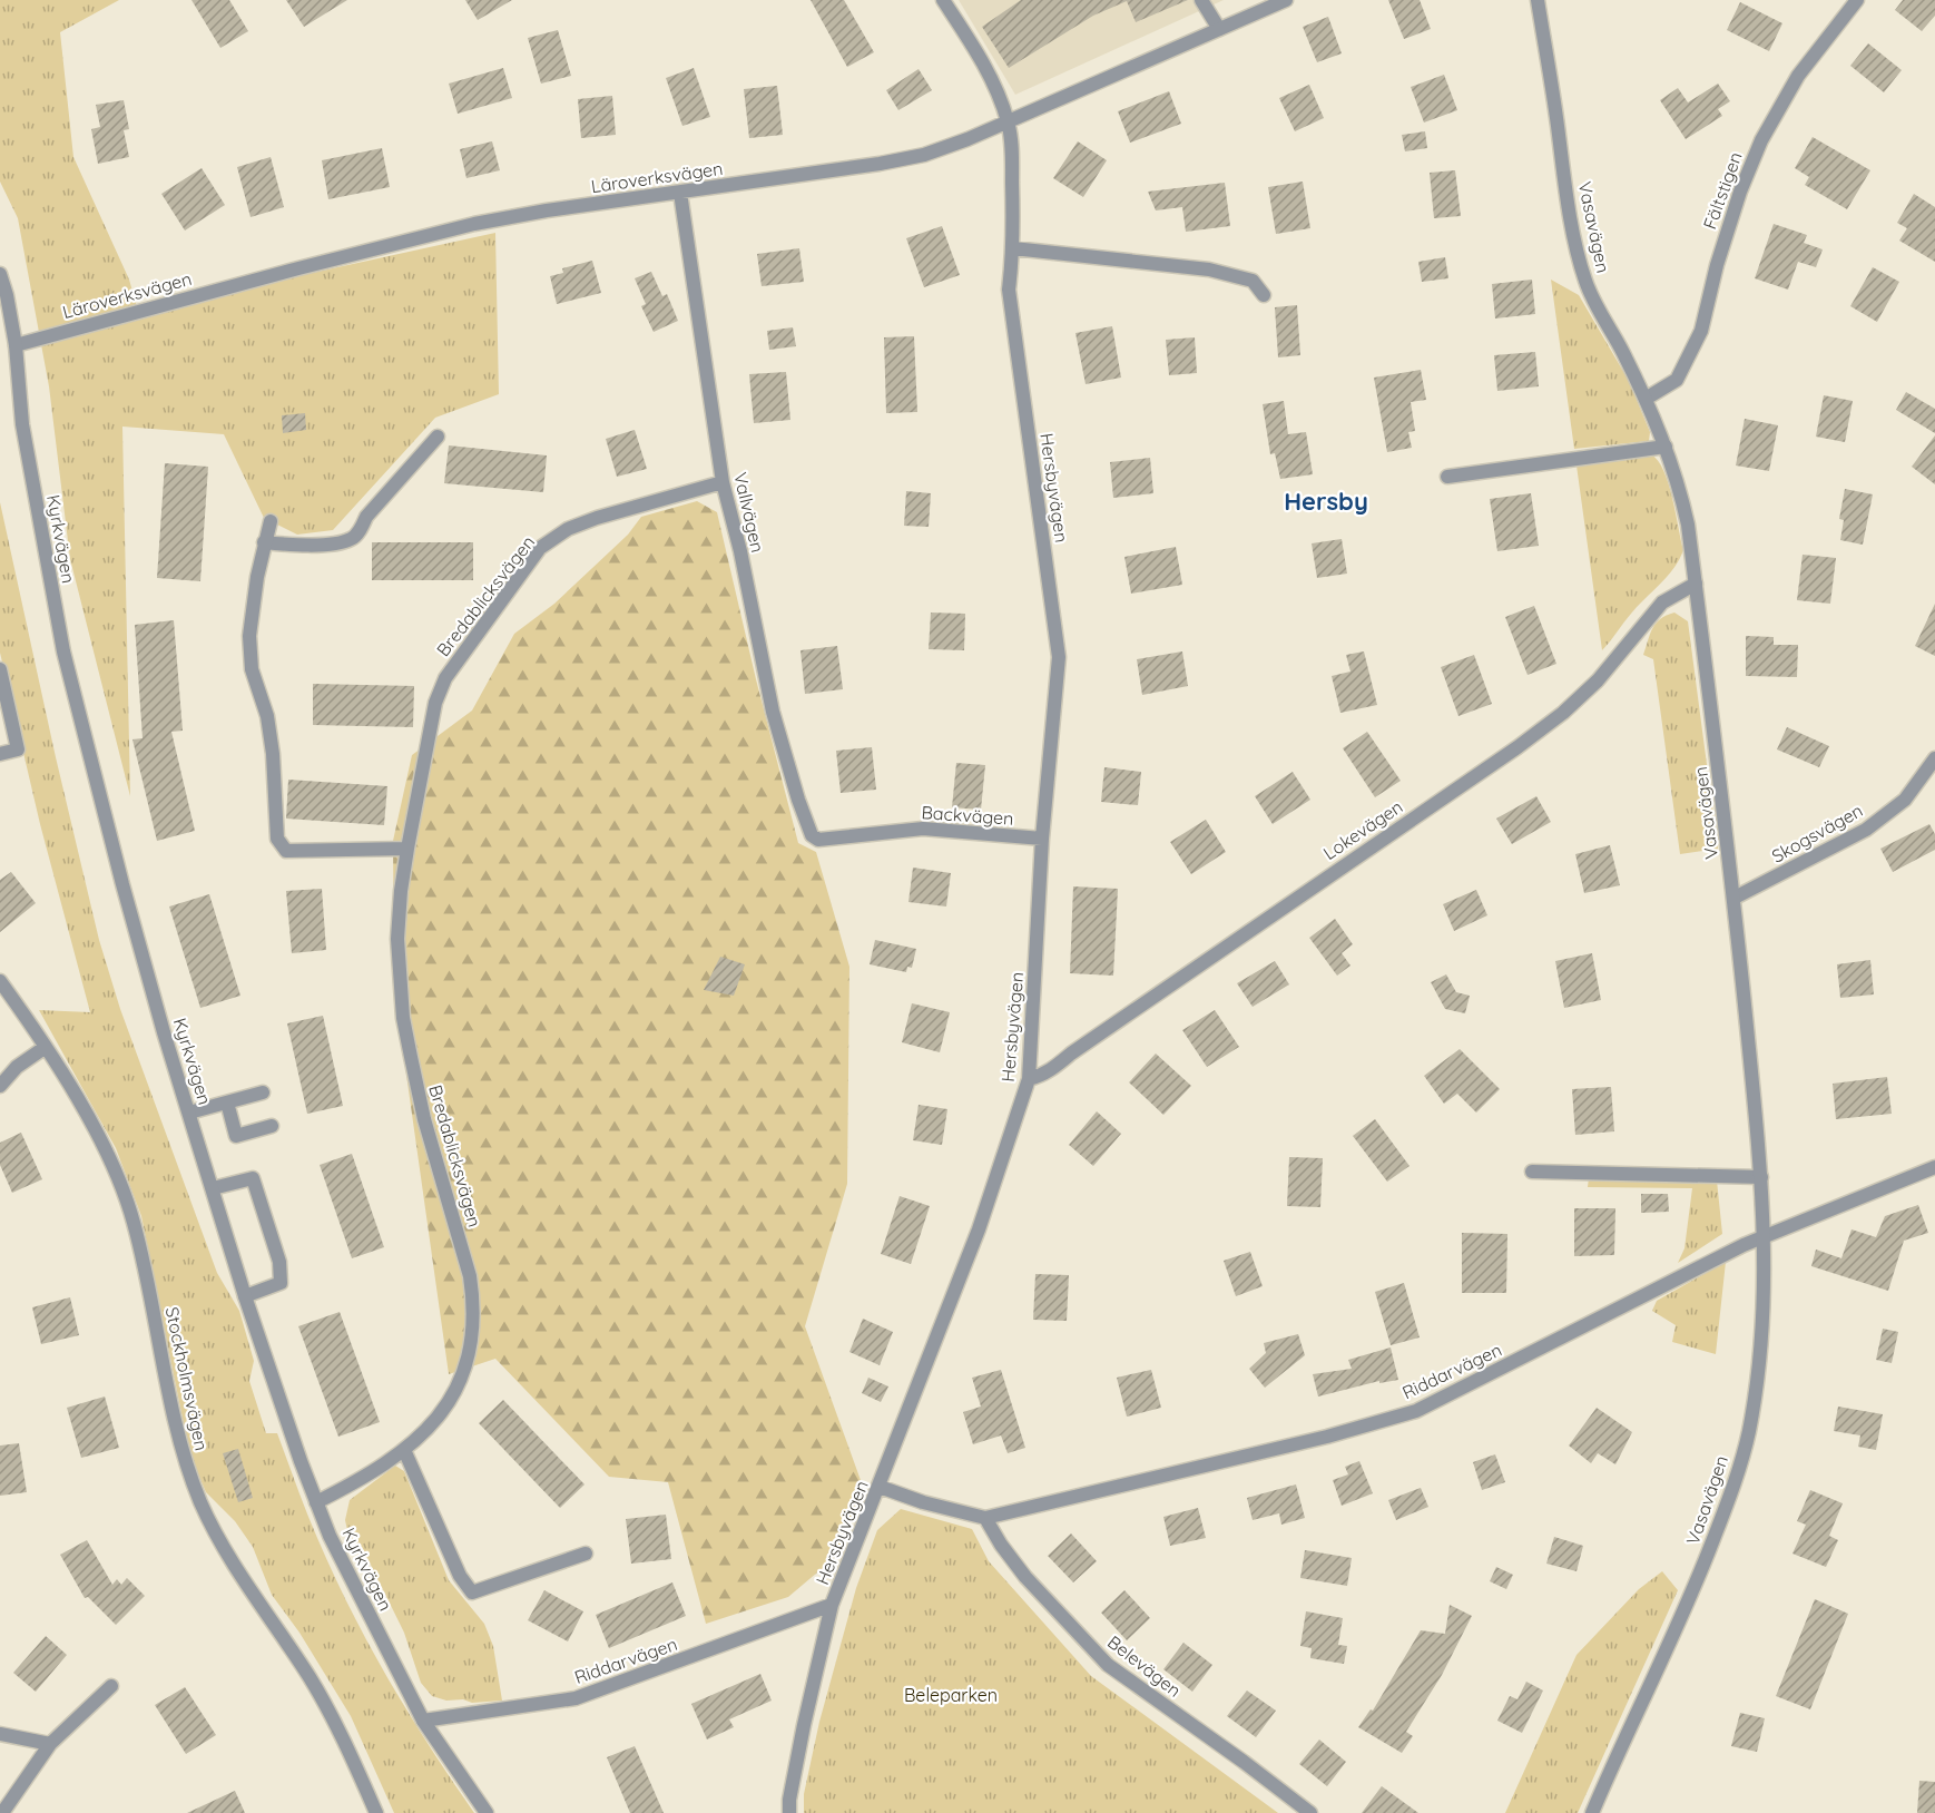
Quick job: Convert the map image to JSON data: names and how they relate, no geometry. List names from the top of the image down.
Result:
{
  "streets": {
    "street": [
      "Läroverksvägen",
      "Fältstigen",
      "Vasavägen",
      "Hersbyvägen",
      "Vallvägen",
      "Kyrkvägen",
      "Bredablicksvägen",
      "Backvägen",
      "Lokevägen",
      "Skogsvägen",
      "Riddarvägen",
      "Stockholmsvägen",
      "Belevägen"
    ]
  },
  "crossings": [
    ["Läroverksvägen", "Hersbyvägen"],
    ["Läroverksvägen", "Vallvägen"],
    ["Läroverksvägen", "Kyrkvägen"],
    ["Fältstigen", "Vasavägen"],
    ["Vasavägen", "Lokevägen"],
    ["Vasavägen", "Skogsvägen"],
    ["Vasavägen", "Riddarvägen"],
    ["Hersbyvägen", "Backvägen"],
    ["Hersbyvägen", "Lokevägen"],
    ["Hersbyvägen", "Riddarvägen"],
    ["Vallvägen", "Bredablicksvägen"],
    ["Vallvägen", "Backvägen"],
    ["Kyrkvägen", "Bredablicksvägen"],
    ["Kyrkvägen", "Riddarvägen"],
    ["Riddarvägen", "Belevägen"]
  ],
  "districts": ["Hersby"],
  "parks": ["Beleparken"]
}
